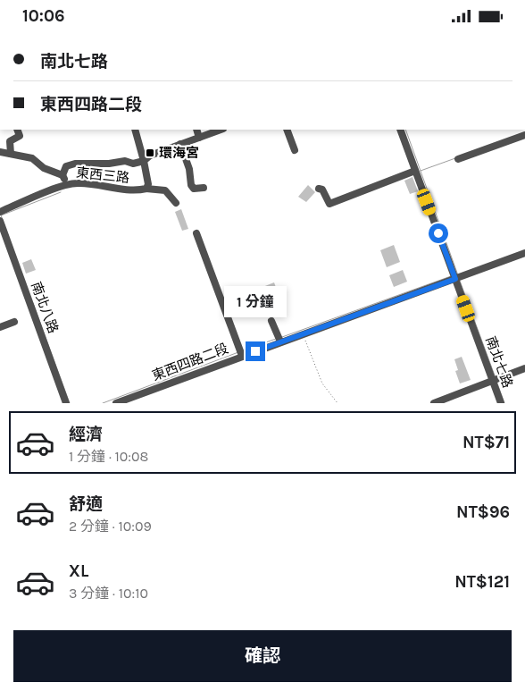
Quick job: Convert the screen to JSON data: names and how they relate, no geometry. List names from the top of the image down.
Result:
{
  "streets": {
    "street": [
      "東西三路",
      "南北八路",
      "東西四路二段",
      "南北七路"
    ]
  },
  "crossings": [
    ["東西四路二段", "南北七路"]
  ],
  "places": {
    "transit": ["環海宮"]
  },
  "page": {
    "status": "10:06",
    "banner": ["南北七路", "東西四路二段"],
    "bubble": "1 分鐘",
    "list": [
      {
        "name": "經濟",
        "note": "1 分鐘 · 10:08",
        "value": "NT$71"
      },
      {
        "name": "舒適",
        "note": "2 分鐘 · 10:09",
        "value": "NT$96"
      },
      {
        "name": "XL",
        "note": "3 分鐘 · 10:10",
        "value": "NT$121"
      }
    ],
    "buttons": "確認"
  }
}
